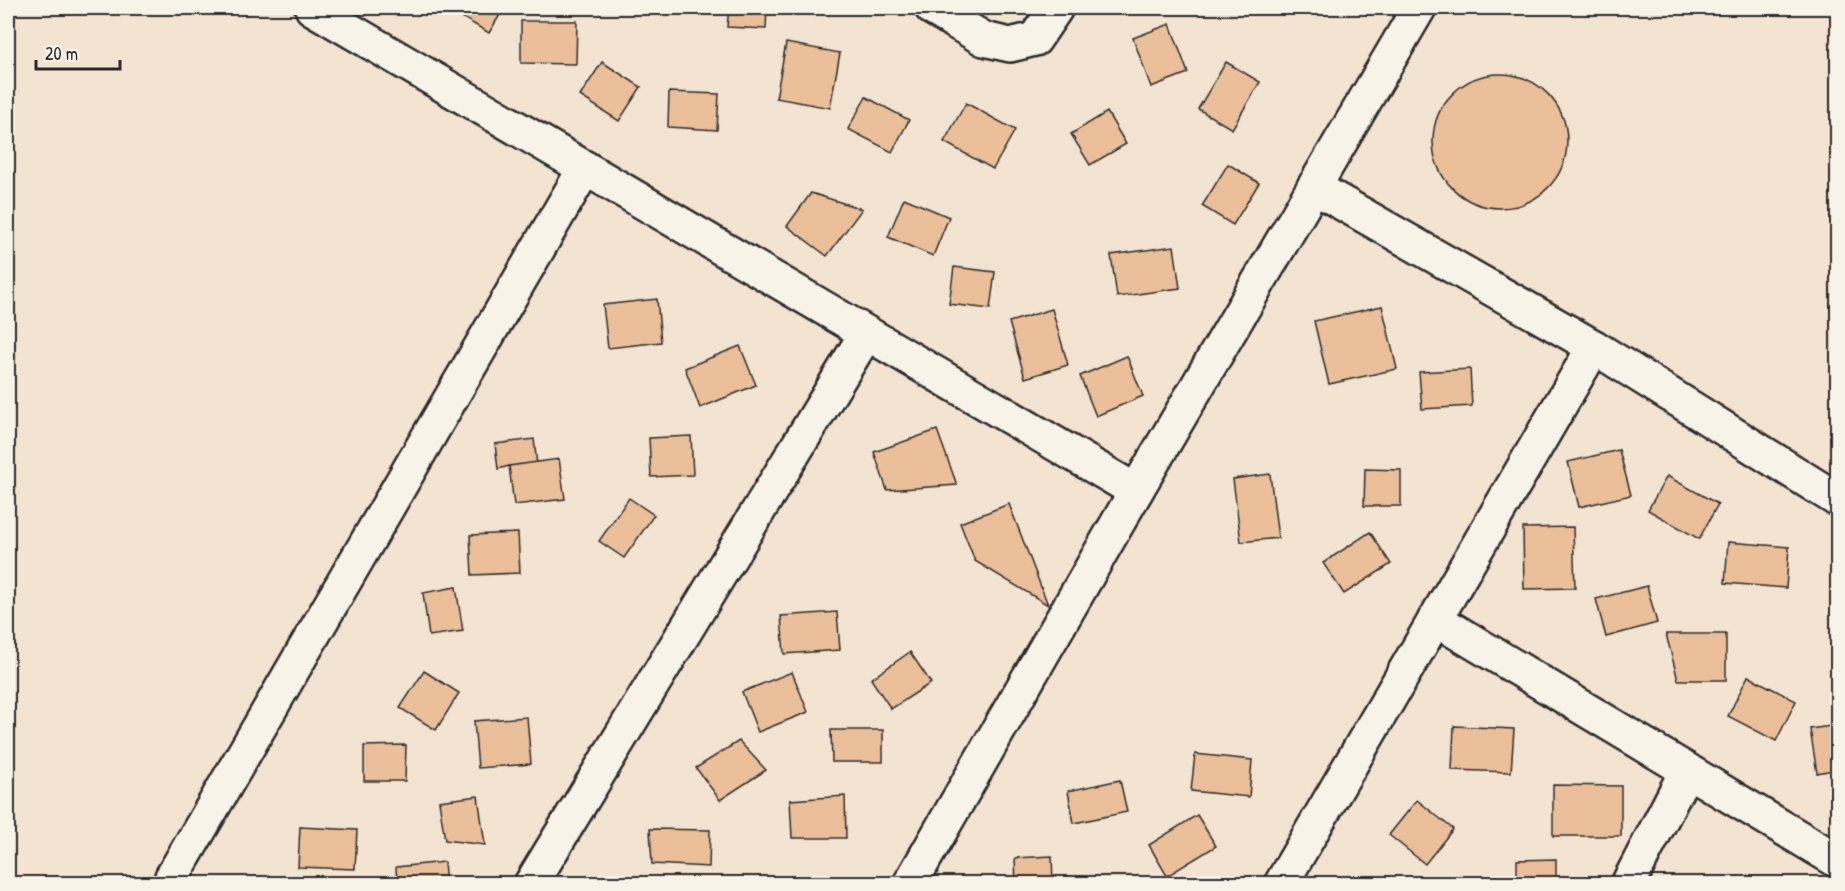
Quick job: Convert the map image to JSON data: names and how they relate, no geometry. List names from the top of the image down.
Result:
{
  "scale_bar": "20 m"
}
